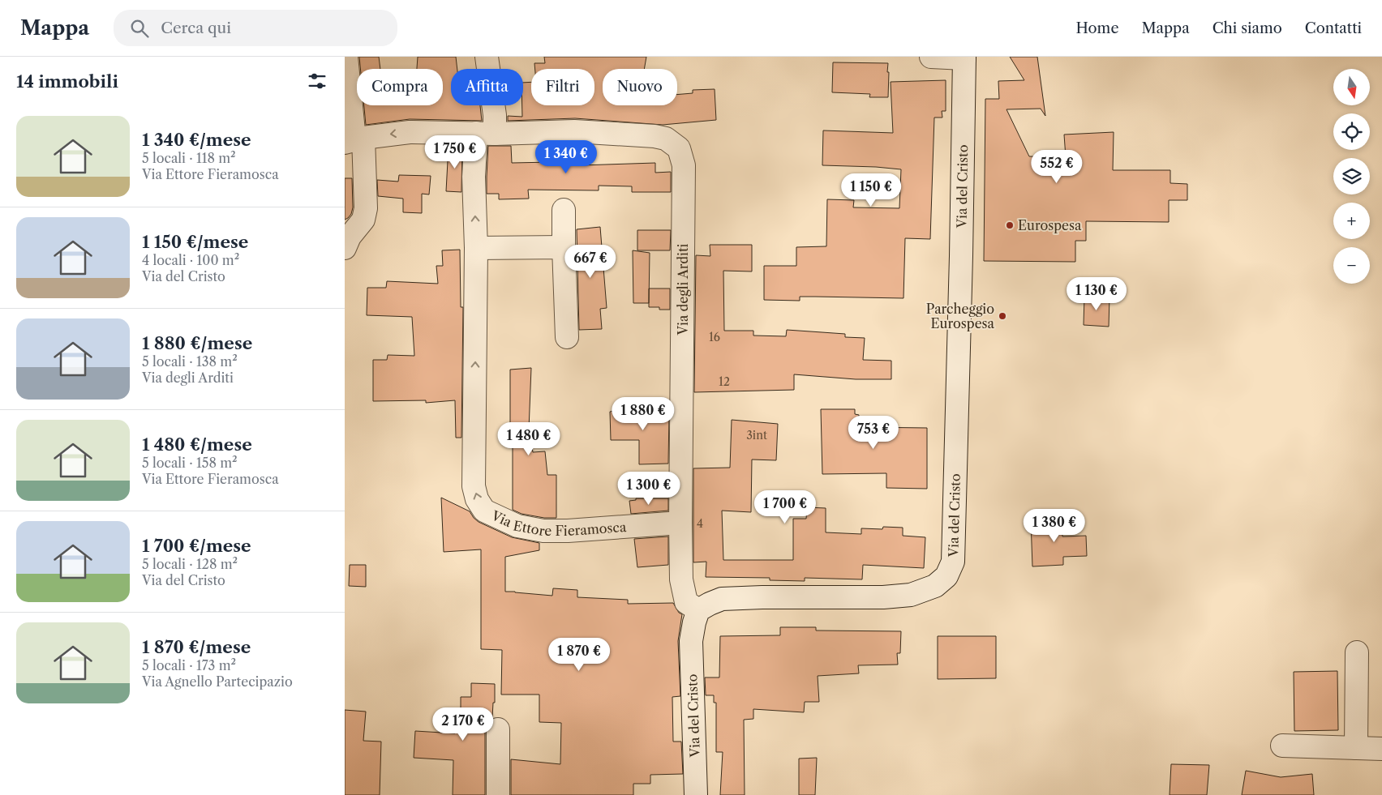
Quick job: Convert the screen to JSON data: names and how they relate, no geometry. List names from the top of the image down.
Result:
{
  "streets": {
    "street": ["Via del Cristo", "Via degli Arditi", "Via Ettore Fieramosca"]
  },
  "crossings": [
    ["Via del Cristo", "Via degli Arditi"],
    ["Via degli Arditi", "Via Ettore Fieramosca"]
  ],
  "places": ["Eurospesa", "Parcheggio Eurospesa"],
  "house_numbers": [
    "16",
    "12",
    "3int",
    "4"
  ],
  "north": "bottom",
  "page": {
    "header": "Mappa",
    "search": "Cerca qui",
    "nav": [
      "Home",
      "Mappa",
      "Chi siamo",
      "Contatti"
    ],
    "heading": "14 immobili",
    "map_buttons": ["+", "−"],
    "chip": [
      "Compra",
      "Affitta",
      "Filtri",
      "Nuovo"
    ],
    "list": [
      {
        "name": "1 340 €/mese",
        "note": "5 locali · 118 m² · Via Ettore Fieramosca"
      },
      {
        "name": "1 150 €/mese",
        "note": "4 locali · 100 m² · Via del Cristo"
      },
      {
        "name": "1 880 €/mese",
        "note": "5 locali · 138 m² · Via degli Arditi"
      },
      {
        "name": "1 480 €/mese",
        "note": "5 locali · 158 m² · Via Ettore Fieramosca"
      },
      {
        "name": "1 700 €/mese",
        "note": "5 locali · 128 m² · Via del Cristo"
      },
      {
        "name": "1 870 €/mese",
        "note": "5 locali · 173 m² · Via Agnello Partecipazio"
      }
    ],
    "price": [
      "1 750 €",
      "1 340 €",
      "552 €",
      "1 150 €",
      "667 €",
      "1 130 €",
      "1 880 €",
      "753 €",
      "1 480 €",
      "1 300 €",
      "1 700 €",
      "1 380 €",
      "1 870 €",
      "2 170 €"
    ]
  }
}
